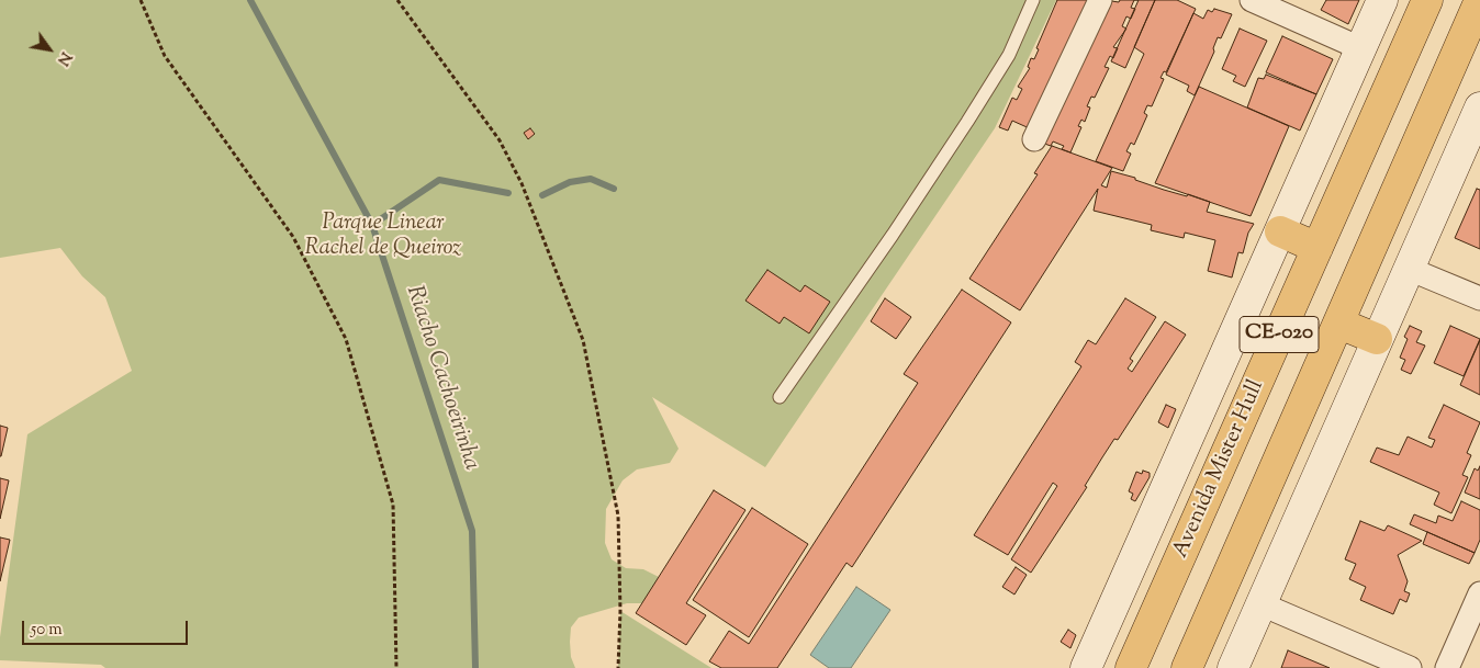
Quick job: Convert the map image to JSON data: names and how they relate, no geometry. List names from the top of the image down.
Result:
{
  "streets": {
    "highway": ["CE-020", "Avenida Mister Hull"]
  },
  "water": ["Riacho Cachoeirinha"],
  "parks": ["Parque Linear Rachel de Queiroz"],
  "scale_bar": "50 m",
  "north": "bottom right"
}
